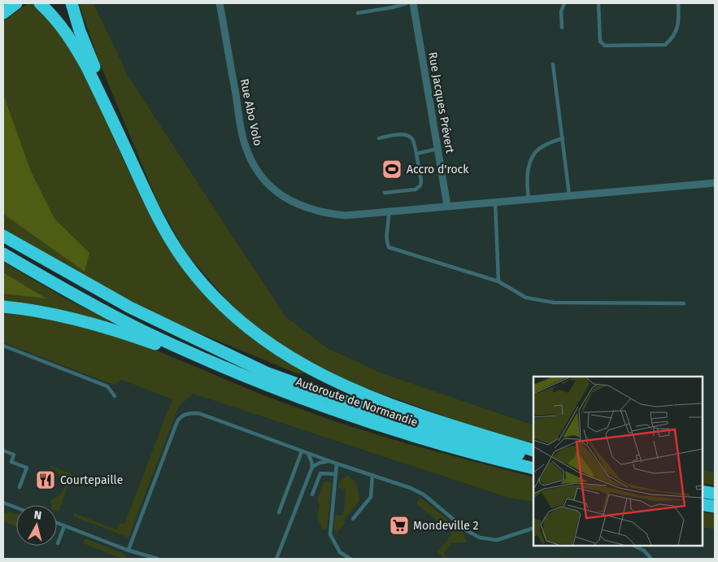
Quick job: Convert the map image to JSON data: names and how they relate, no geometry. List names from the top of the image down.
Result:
{
  "streets": {
    "highway": ["Autoroute de Normandie"],
    "street": ["Rue Jacques Prévert", "Rue Abo Volo"]
  },
  "crossings": [
    ["Rue Jacques Prévert", "Rue Abo Volo"]
  ],
  "places": {
    "sports": ["Accro d'rock"],
    "restaurant": ["Courtepaille"],
    "supermarket": ["Mondeville 2"]
  },
  "north": "top"
}
